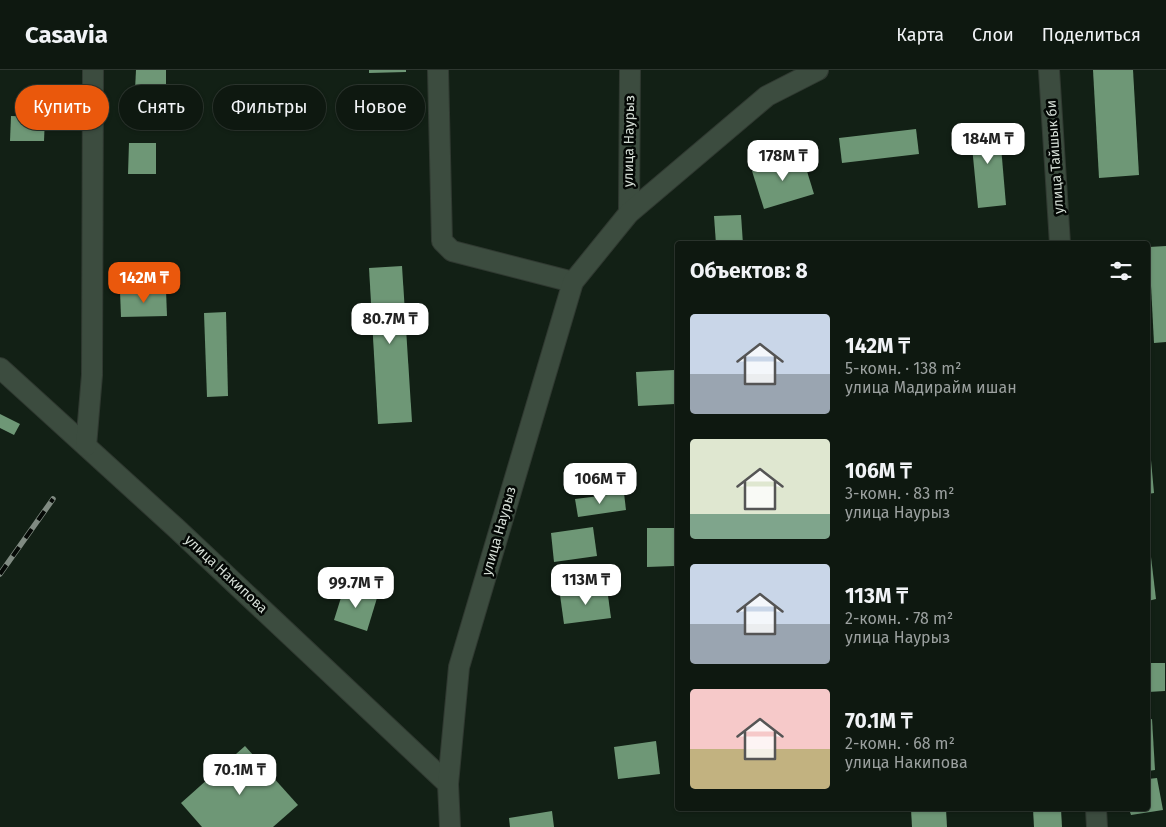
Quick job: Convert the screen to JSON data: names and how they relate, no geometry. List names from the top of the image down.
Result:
{
  "streets": {
    "street": ["улица Наурыз", "улица Тайшык би", "улица Накипова"]
  },
  "crossings": [
    ["улица Наурыз", "улица Накипова"]
  ],
  "page": {
    "header": "Casavia",
    "nav": ["Карта", "Слои", "Поделиться"],
    "chip": [
      "Купить",
      "Снять",
      "Фильтры",
      "Новое"
    ],
    "price": [
      "184M ₸",
      "178M ₸",
      "142M ₸",
      "80.7M ₸",
      "106M ₸",
      "113M ₸",
      "99.7M ₸",
      "70.1M ₸"
    ],
    "heading": "Объектов: 8",
    "list": [
      {
        "name": "142M ₸",
        "note": "5-комн. · 138 m² · улица Мадирайм ишан"
      },
      {
        "name": "106M ₸",
        "note": "3-комн. · 83 m² · улица Наурыз"
      },
      {
        "name": "113M ₸",
        "note": "2-комн. · 78 m² · улица Наурыз"
      },
      {
        "name": "70.1M ₸",
        "note": "2-комн. · 68 m² · улица Накипова"
      }
    ]
  }
}
